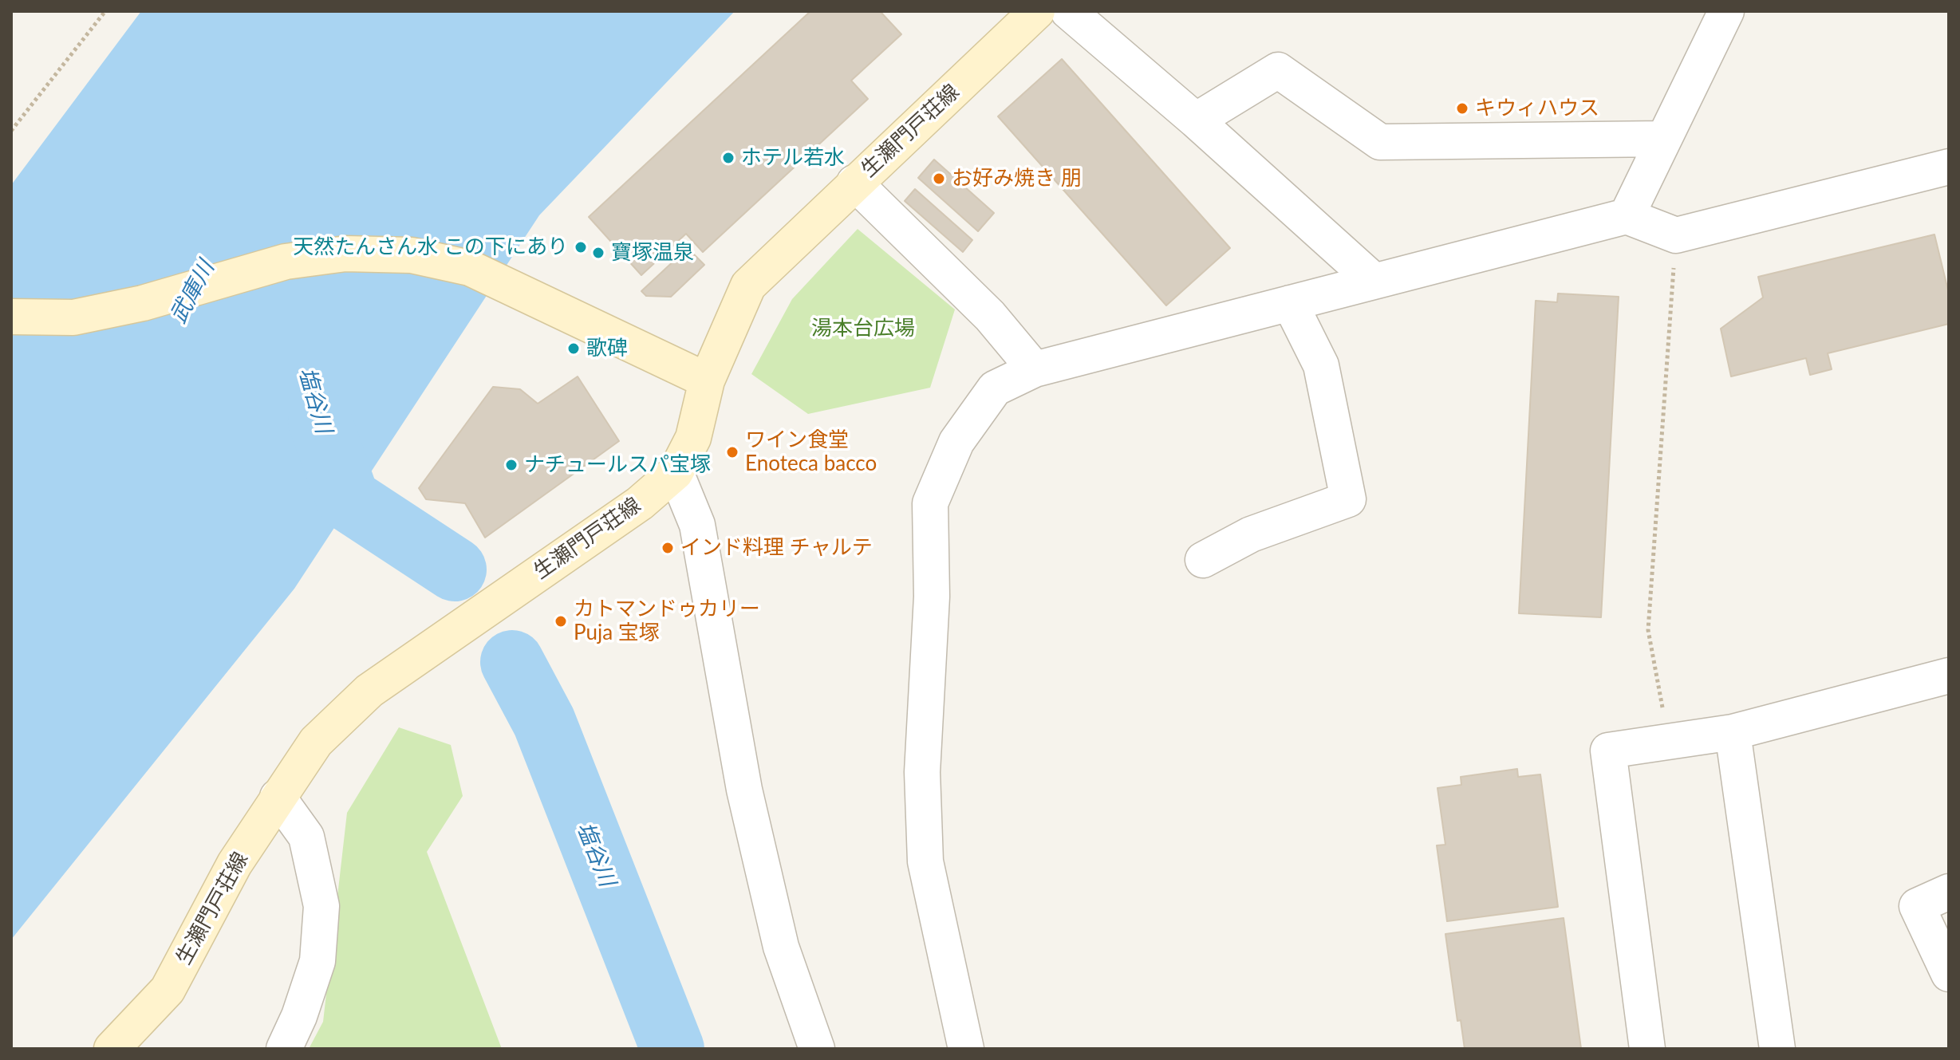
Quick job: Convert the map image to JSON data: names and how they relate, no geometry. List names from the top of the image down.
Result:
{
  "streets": {
    "main road": ["生瀬門戸荘線"]
  },
  "water": ["武庫川", "塩谷川"],
  "parks": ["湯本台広場"],
  "places": [
    "キウィハウス",
    "ホテル若水",
    "お好み焼き 朋",
    "天然たんさん水 この下にあり",
    "寶塚温泉",
    "歌碑",
    "ワイン食堂 Enoteca bacco",
    "ナチュールスパ宝塚",
    "インド料理 チャルテ",
    "カトマンドゥカリー Puja 宝塚"
  ]
}
